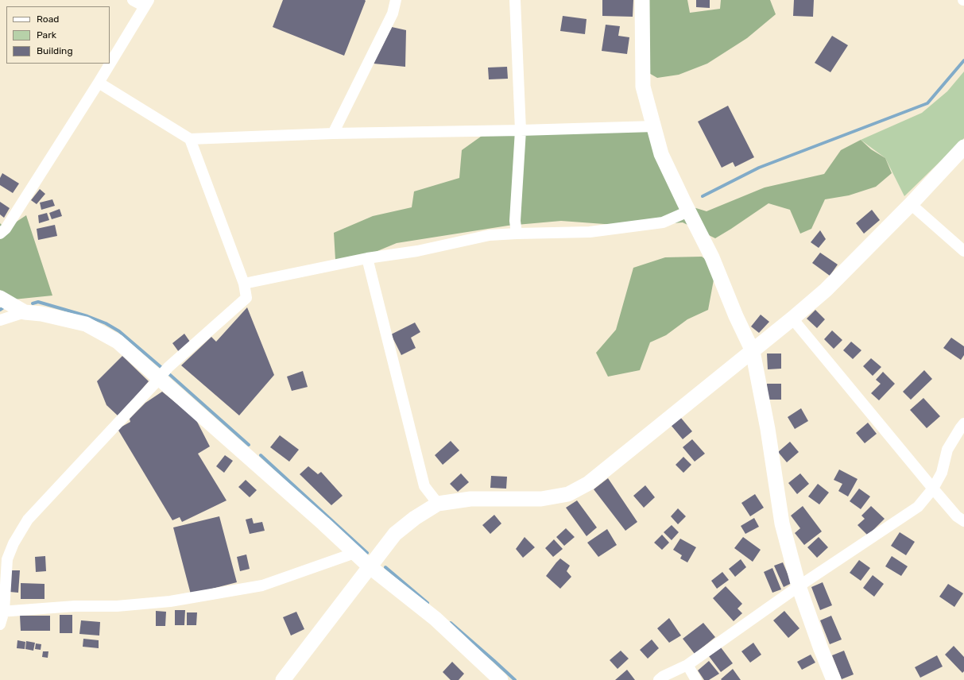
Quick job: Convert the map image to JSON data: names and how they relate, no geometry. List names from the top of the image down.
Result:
{
  "legend": ["Road", "Park", "Building"]
}
